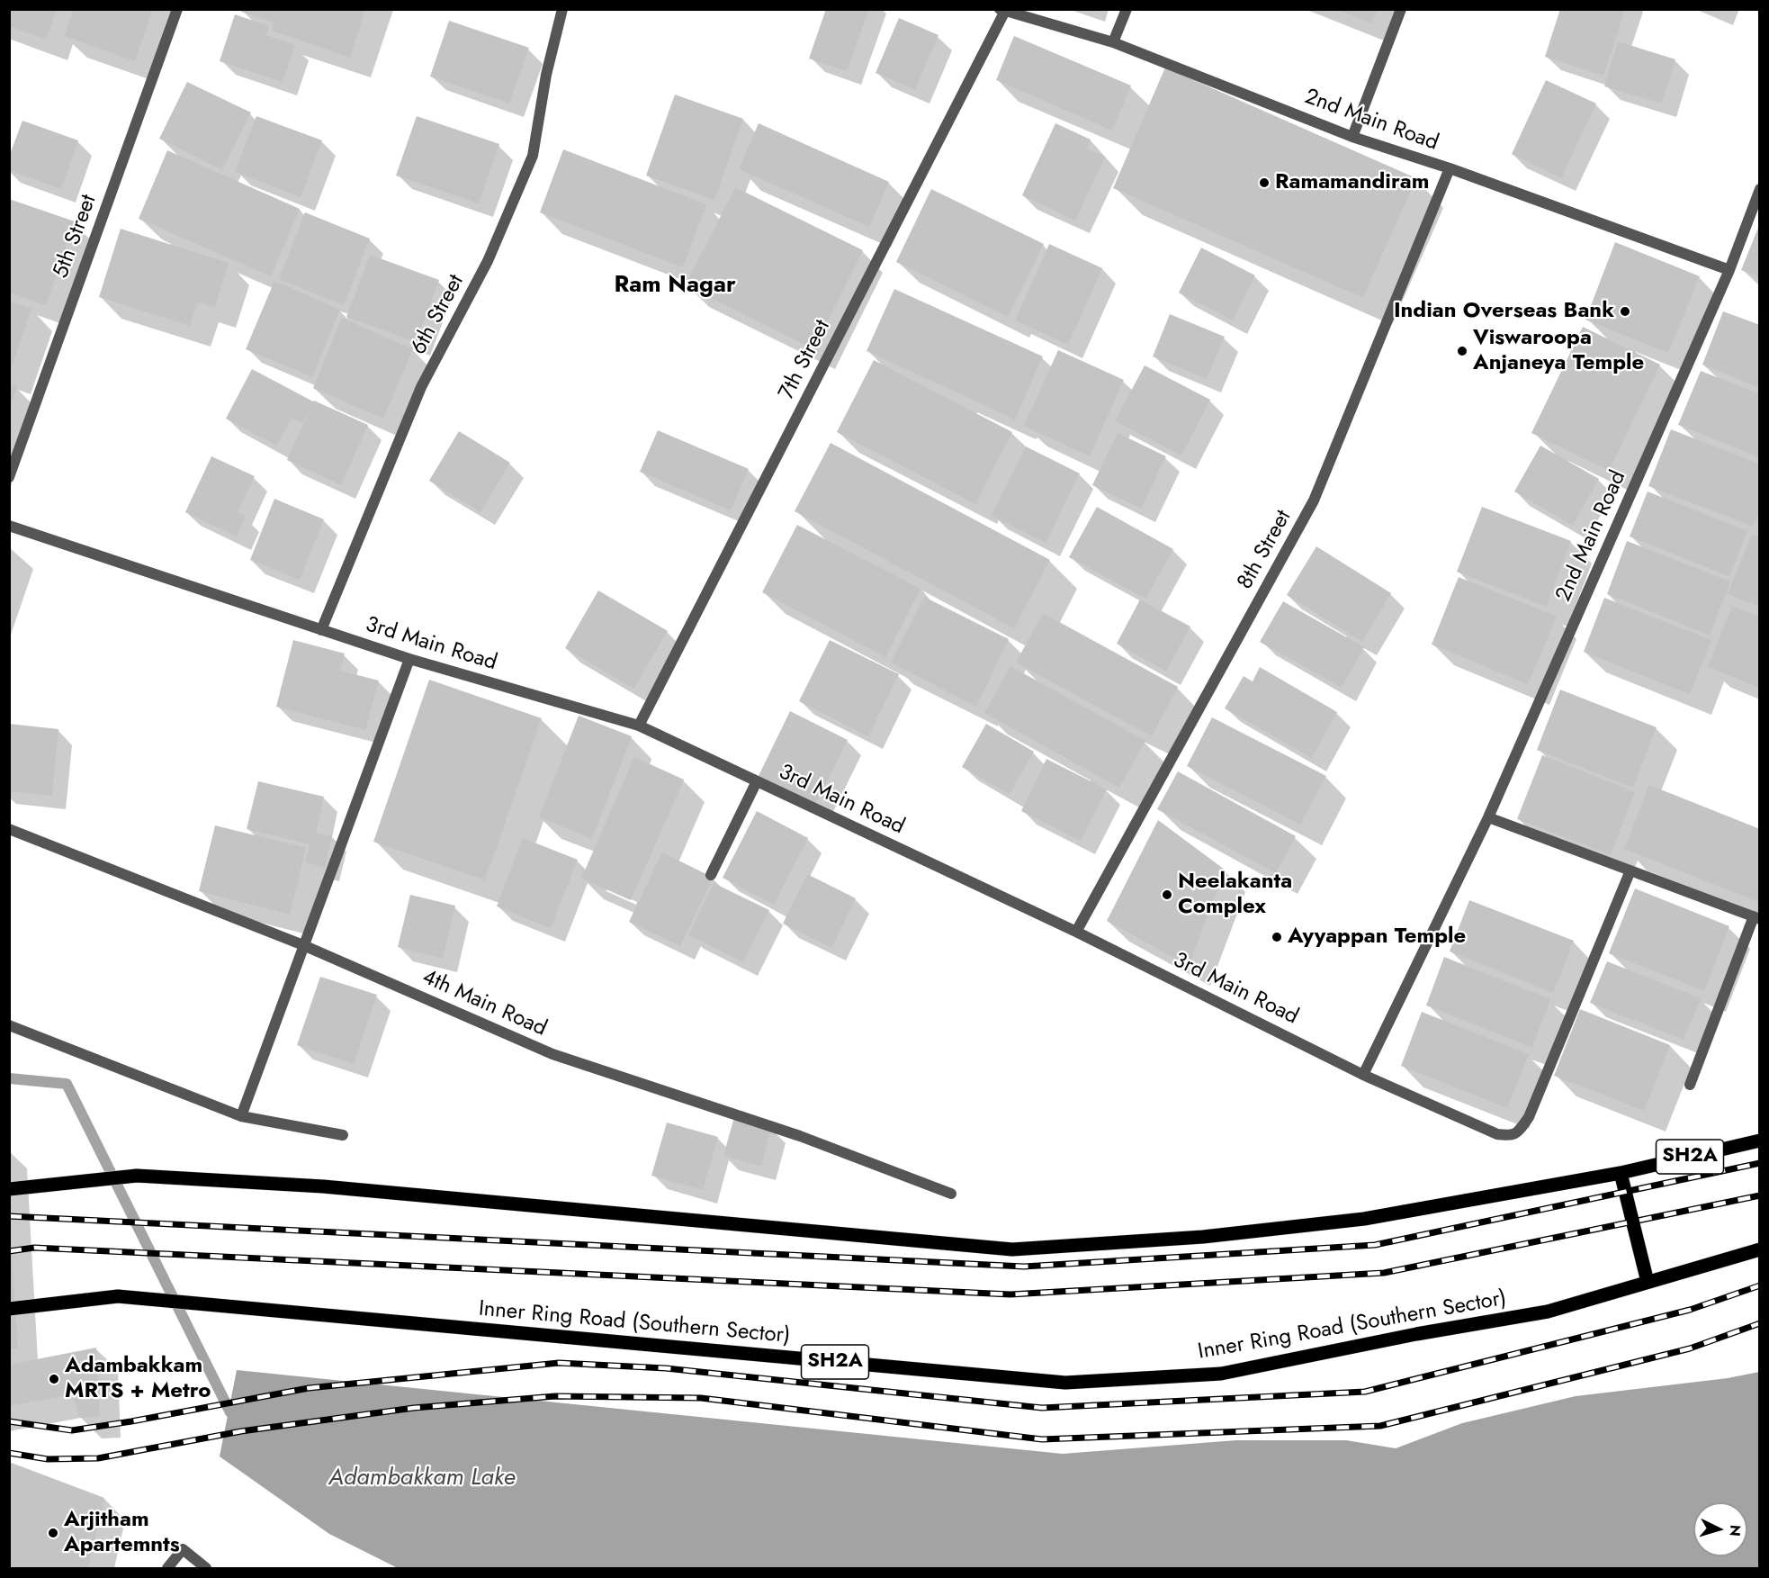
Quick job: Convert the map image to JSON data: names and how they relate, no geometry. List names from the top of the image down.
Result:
{
  "streets": {
    "main road": ["SH2A", "Inner Ring Road (Southern Sector)"],
    "street": [
      "2nd Main Road",
      "5th Street",
      "6th Street",
      "7th Street",
      "8th Street",
      "3rd Main Road",
      "4th Main Road"
    ]
  },
  "crossings": [
    ["2nd Main Road", "7th Street"],
    ["2nd Main Road", "8th Street"],
    ["6th Street", "3rd Main Road"],
    ["7th Street", "3rd Main Road"],
    ["8th Street", "3rd Main Road"]
  ],
  "districts": ["Ram Nagar"],
  "water": ["Adambakkam Lake"],
  "places": [
    "Ramamandiram",
    "Indian Overseas Bank",
    "Viswaroopa Anjaneya Temple",
    "Neelakanta Complex",
    "Ayyappan Temple",
    "Adambakkam MRTS + Metro",
    "Arjitham Apartemnts"
  ],
  "north": "right"
}
